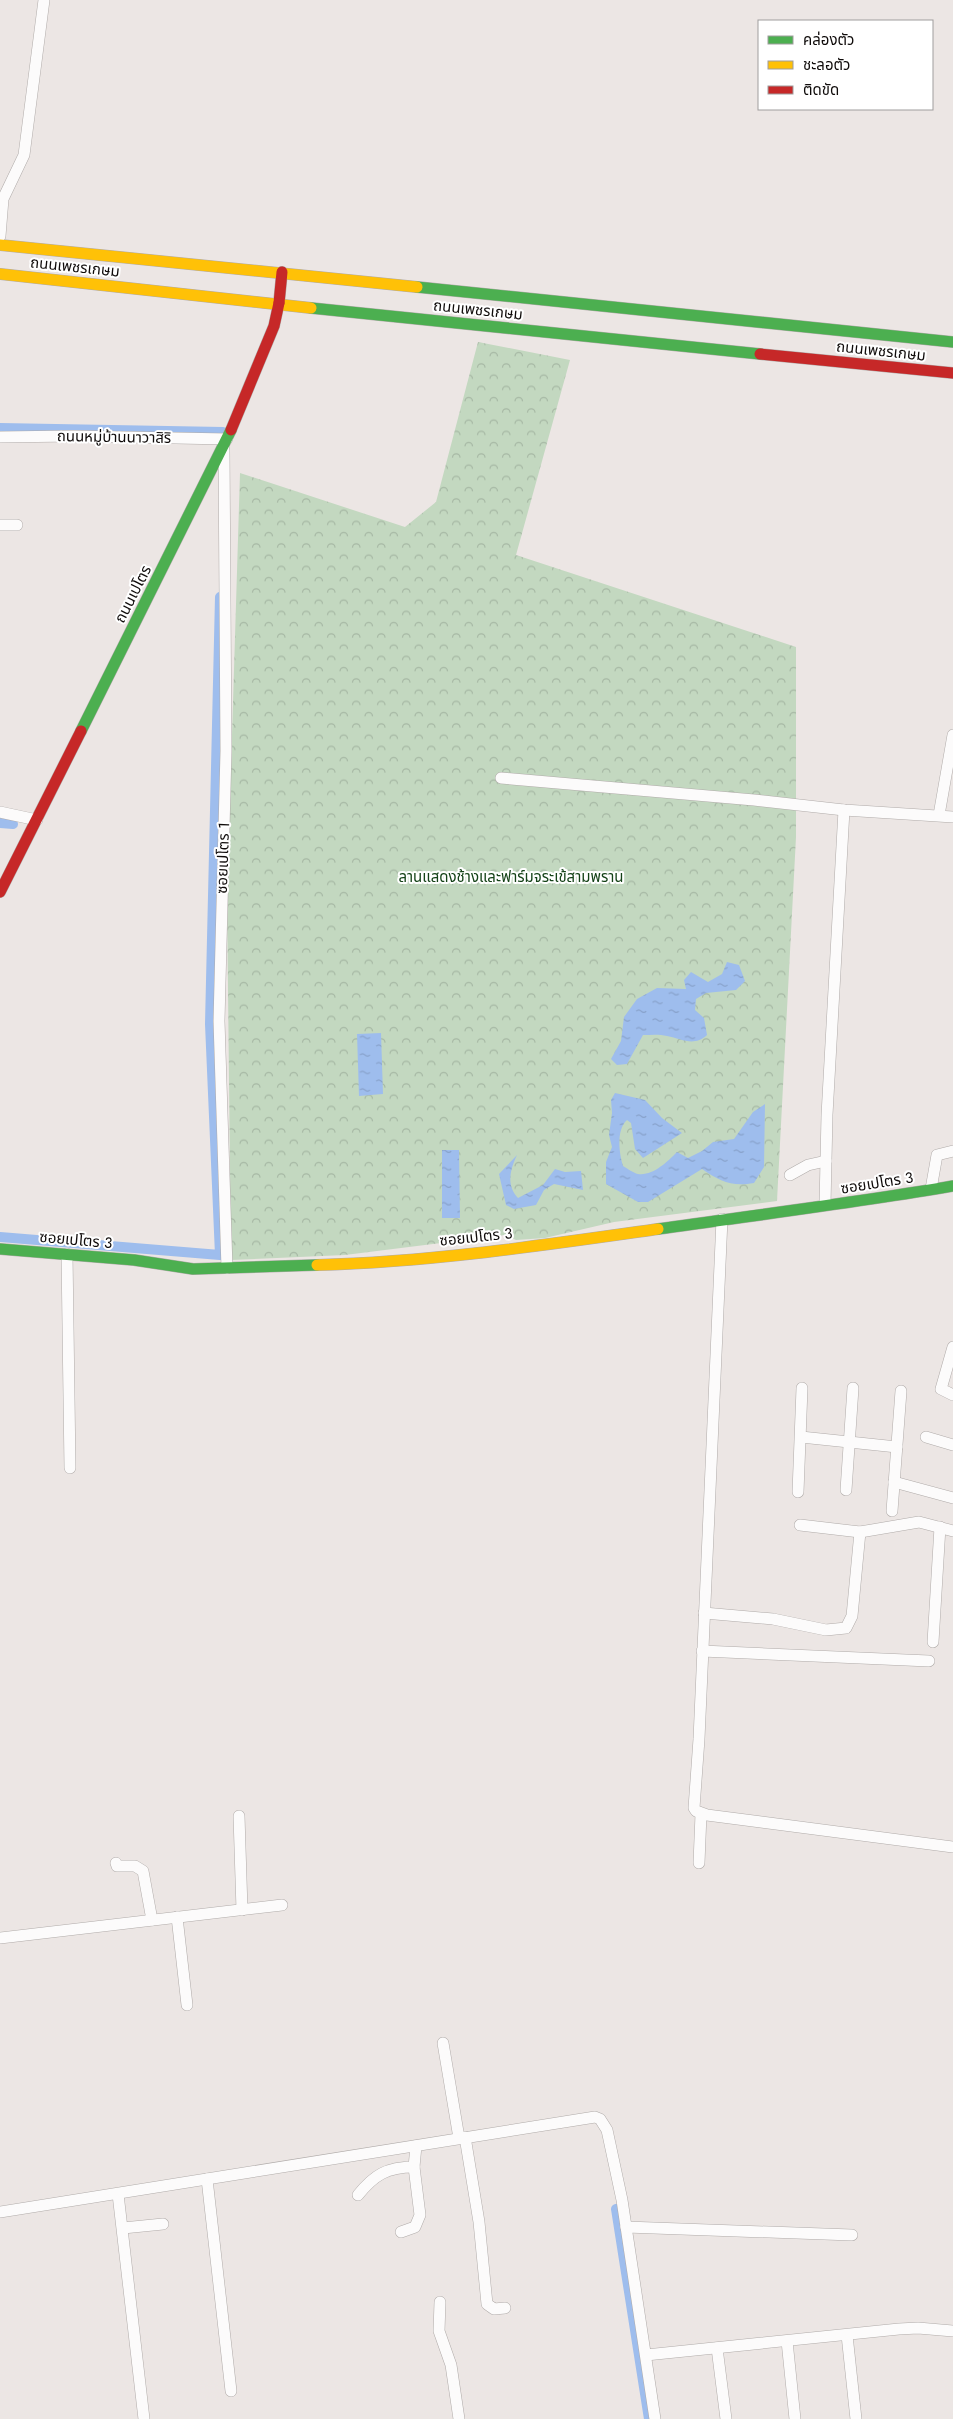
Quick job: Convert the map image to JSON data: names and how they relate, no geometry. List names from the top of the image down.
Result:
{
  "streets": {
    "main road": ["ถนนเพชรเกษม", "ถนนเปโตร", "ซอยเปโตร 3"],
    "street": ["ถนนหมู่บ้านนาวาสิริ", "ซอยเปโตร 1"]
  },
  "crossings": [
    ["ถนนเพชรเกษม", "ถนนเปโตร"],
    ["ถนนหมู่บ้านนาวาสิริ", "ถนนเปโตร"],
    ["ถนนหมู่บ้านนาวาสิริ", "ซอยเปโตร 1"],
    ["ถนนเปโตร", "ซอยเปโตร 1"],
    ["ซอยเปโตร 1", "ซอยเปโตร 3"]
  ],
  "parks": ["ลานแสดงช้างและฟาร์มจระเข้สามพราน"],
  "legend": ["คล่องตัว", "ชะลอตัว", "ติดขัด"]
}
